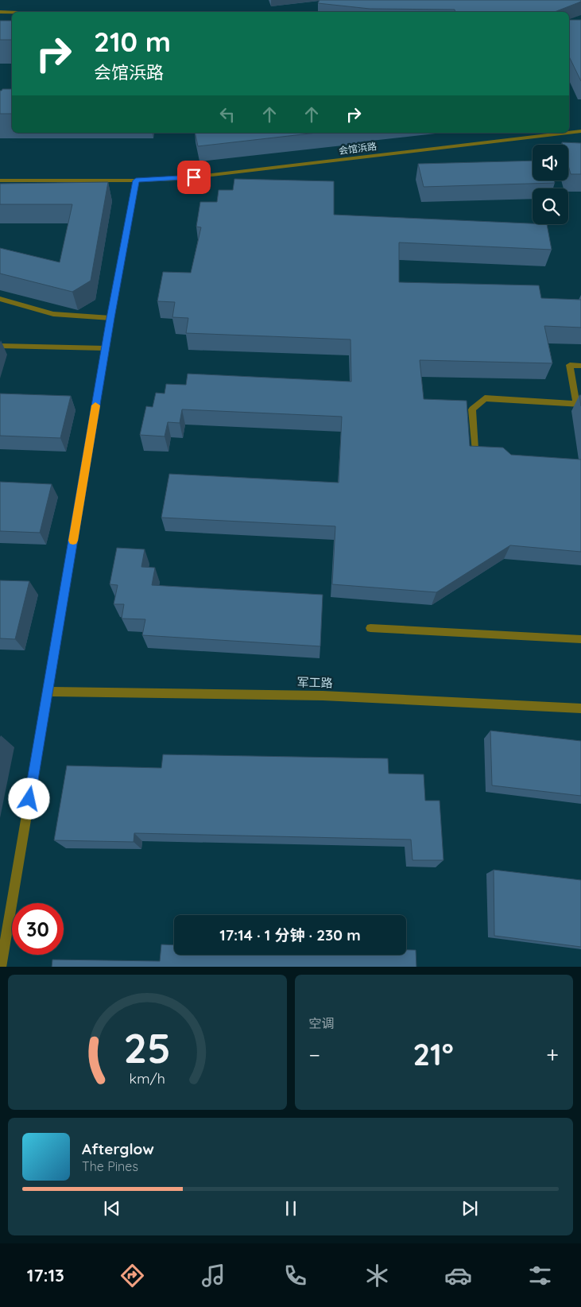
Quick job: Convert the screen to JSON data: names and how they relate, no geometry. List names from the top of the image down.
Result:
{
  "streets": {
    "street": ["会馆浜路", "军工路"]
  },
  "page": {
    "turn": ["210 m", "会馆浜路"],
    "limit": "30",
    "trip": "17:14 · 1 分钟 · 230 m",
    "tile": "空调",
    "heat": ["−", "21°", "+"],
    "song": ["Afterglow", "The Pines"],
    "tabs": "17:13",
    "gauge": ["25", "km/h"]
  }
}
